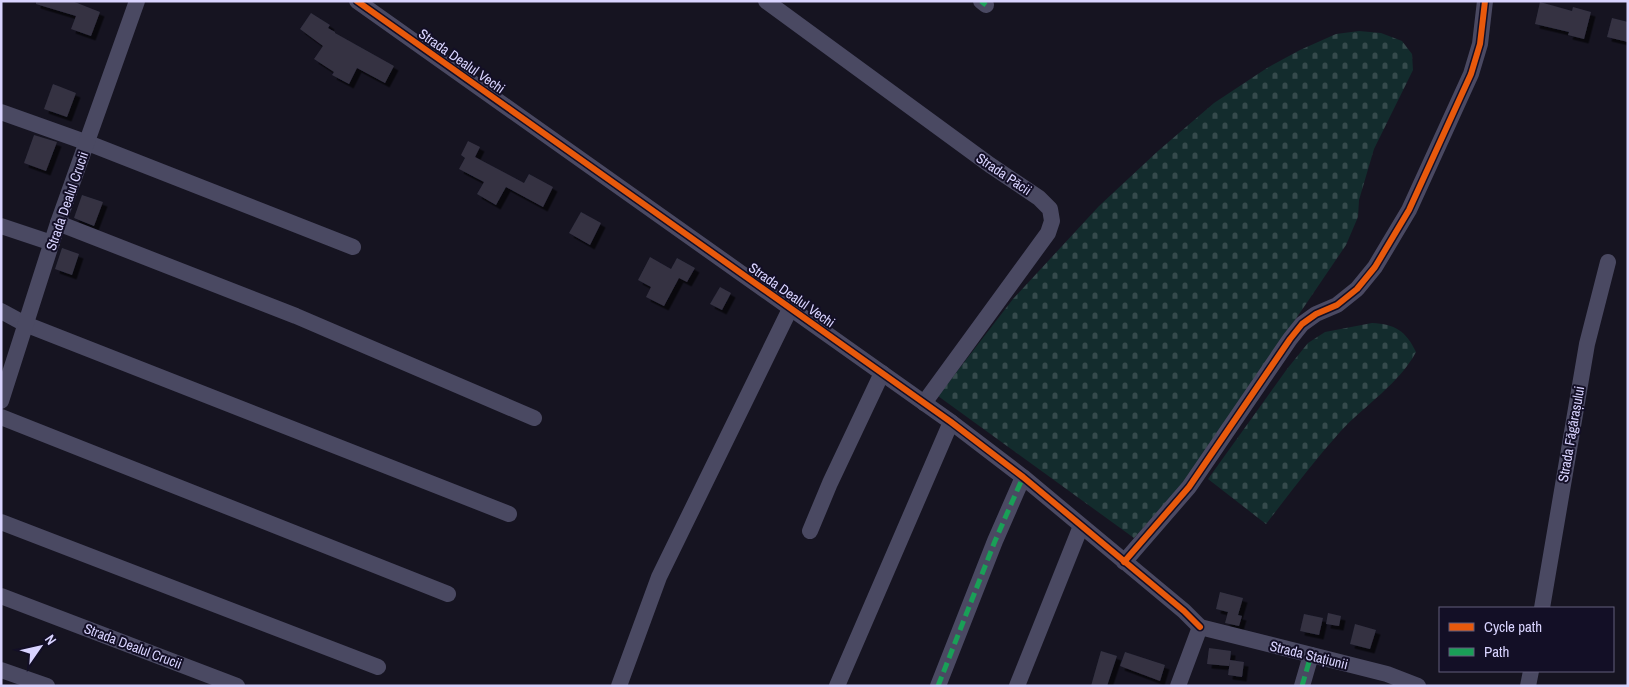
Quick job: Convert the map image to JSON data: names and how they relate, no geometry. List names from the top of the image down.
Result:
{
  "streets": {
    "street": [
      "Strada Dealul Vechi",
      "Strada Păcii",
      "Strada Dealul Crucii",
      "Strada Făgărașului",
      "Strada Stațiunii"
    ]
  },
  "crossings": [
    ["Strada Dealul Vechi", "Strada Păcii"],
    ["Strada Dealul Vechi", "Strada Stațiunii"]
  ],
  "legend": ["Cycle path", "Path"],
  "north": "top right"
}
